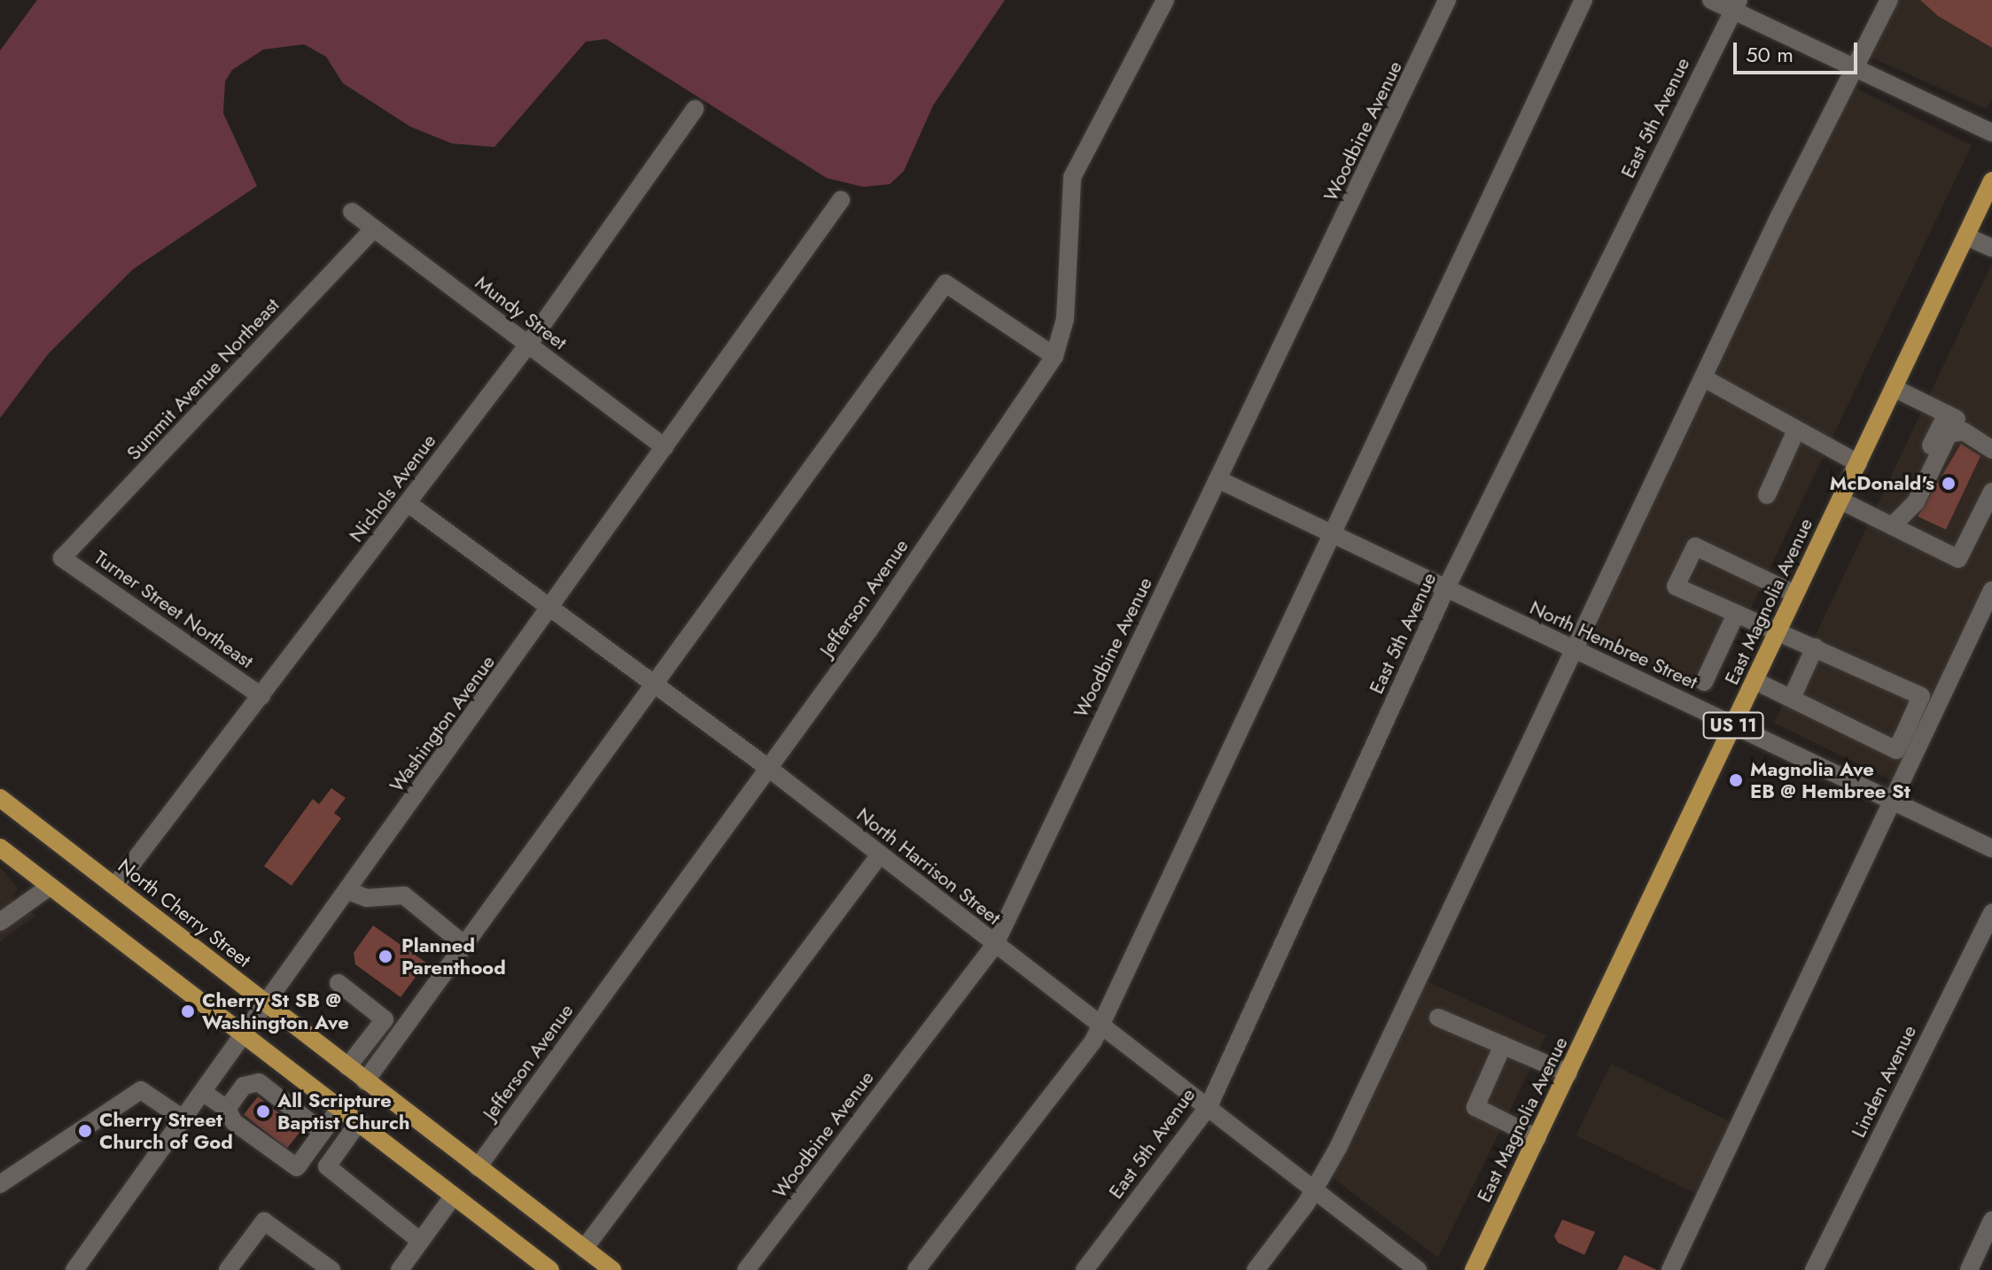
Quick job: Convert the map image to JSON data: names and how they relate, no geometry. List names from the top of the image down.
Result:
{
  "streets": {
    "main road": ["East Magnolia Avenue", "US 11", "North Cherry Street"],
    "street": [
      "East 5th Avenue",
      "Woodbine Avenue",
      "Mundy Street",
      "Summit Avenue Northeast",
      "Nichols Avenue",
      "Jefferson Avenue",
      "Turner Street Northeast",
      "North Hembree Street",
      "Washington Avenue",
      "North Harrison Street",
      "Linden Avenue"
    ]
  },
  "crossings": [
    ["East 5th Avenue", "North Hembree Street"],
    ["East 5th Avenue", "North Harrison Street"],
    ["Woodbine Avenue", "North Hembree Street"],
    ["Woodbine Avenue", "North Harrison Street"],
    ["Mundy Street", "Summit Avenue Northeast"],
    ["Mundy Street", "Nichols Avenue"],
    ["Mundy Street", "Washington Avenue"],
    ["Summit Avenue Northeast", "Turner Street Northeast"],
    ["Nichols Avenue", "Turner Street Northeast"],
    ["Nichols Avenue", "North Harrison Street"],
    ["Nichols Avenue", "North Cherry Street"],
    ["Jefferson Avenue", "North Harrison Street"],
    ["Jefferson Avenue", "North Cherry Street"],
    ["East Magnolia Avenue", "North Hembree Street"],
    ["Washington Avenue", "North Harrison Street"],
    ["Washington Avenue", "North Cherry Street"]
  ],
  "places": [
    "McDonald's",
    "Magnolia Ave EB @ Hembree St",
    "Planned Parenthood",
    "Cherry St SB @ Washington Ave",
    "All Scripture Baptist Church",
    "Cherry Street Church of God"
  ],
  "scale_bar": "50 m"
}
